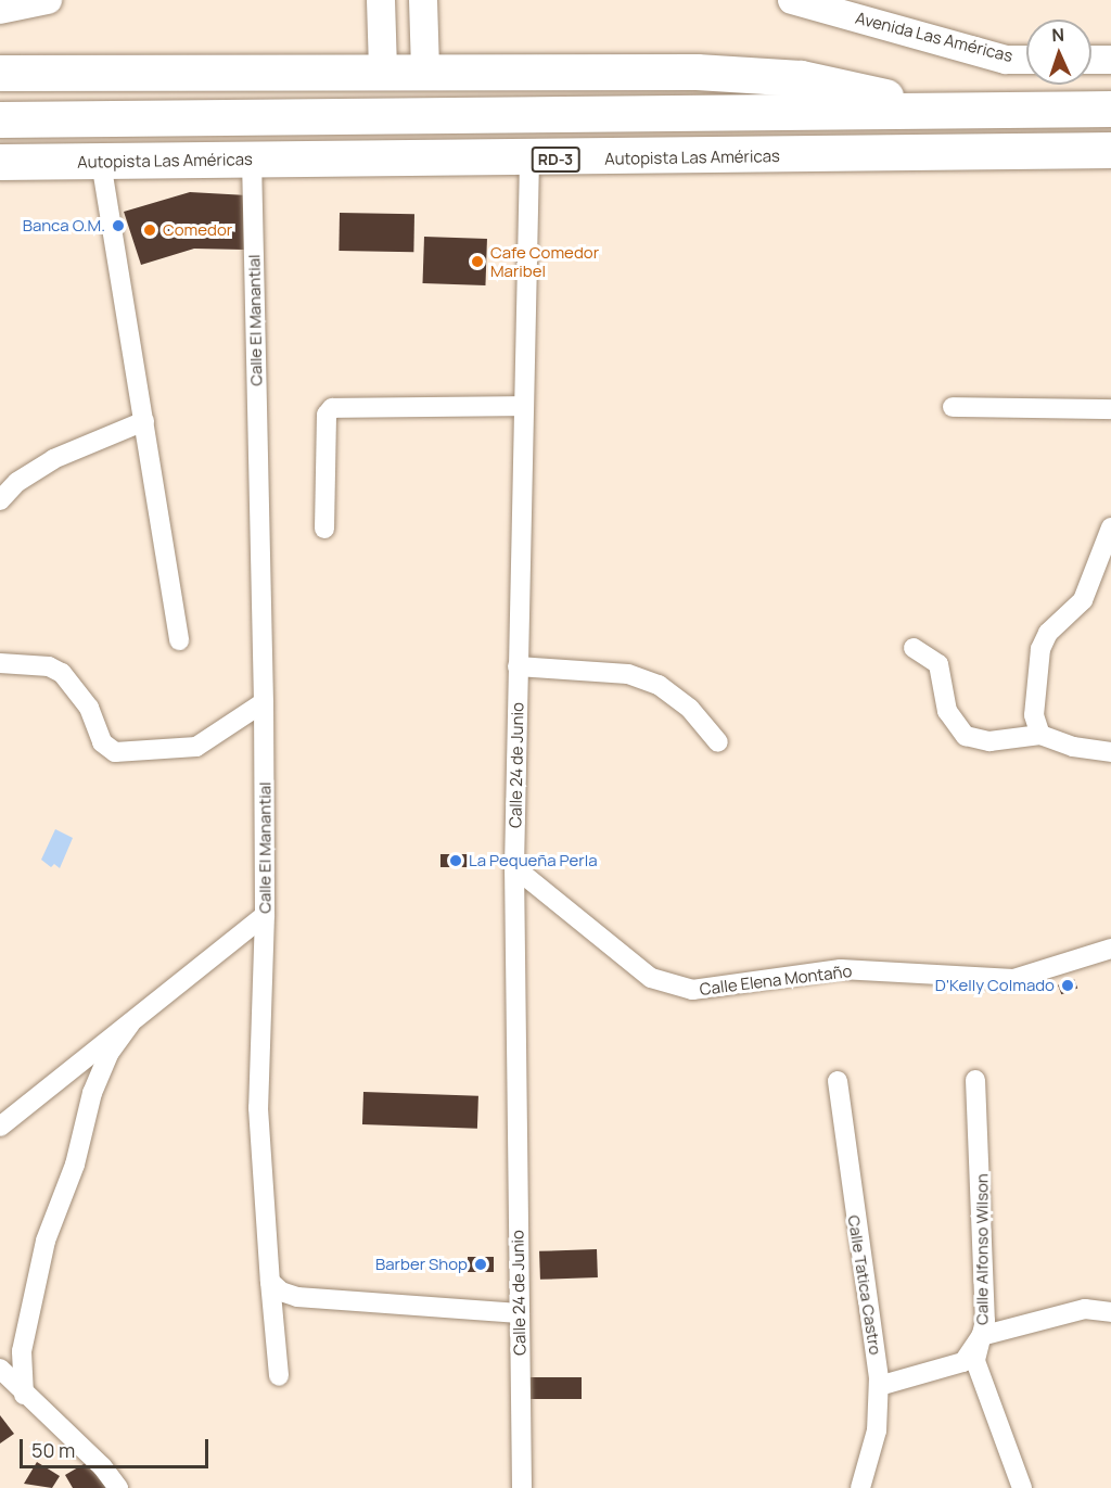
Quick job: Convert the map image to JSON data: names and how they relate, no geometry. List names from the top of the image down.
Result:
{
  "streets": {
    "highway": ["Autopista Las Américas", "RD-3"],
    "street": [
      "Avenida Las Américas",
      "Calle El Manantial",
      "Calle 24 de Junio",
      "Calle Elena Montaño",
      "Calle Alfonso Wilson",
      "Calle Tatica Castro"
    ]
  },
  "crossings": [
    ["Autopista Las Américas", "Calle El Manantial"],
    ["Autopista Las Américas", "Calle 24 de Junio"],
    ["Calle 24 de Junio", "Calle Elena Montaño"]
  ],
  "places": [
    "Banca O.M.",
    "Comedor",
    "Cafe Comedor Maribel",
    "La Pequeña Perla",
    "D'Kelly Colmado",
    "Barber Shop"
  ],
  "scale_bar": "50 m",
  "north": "top"
}
